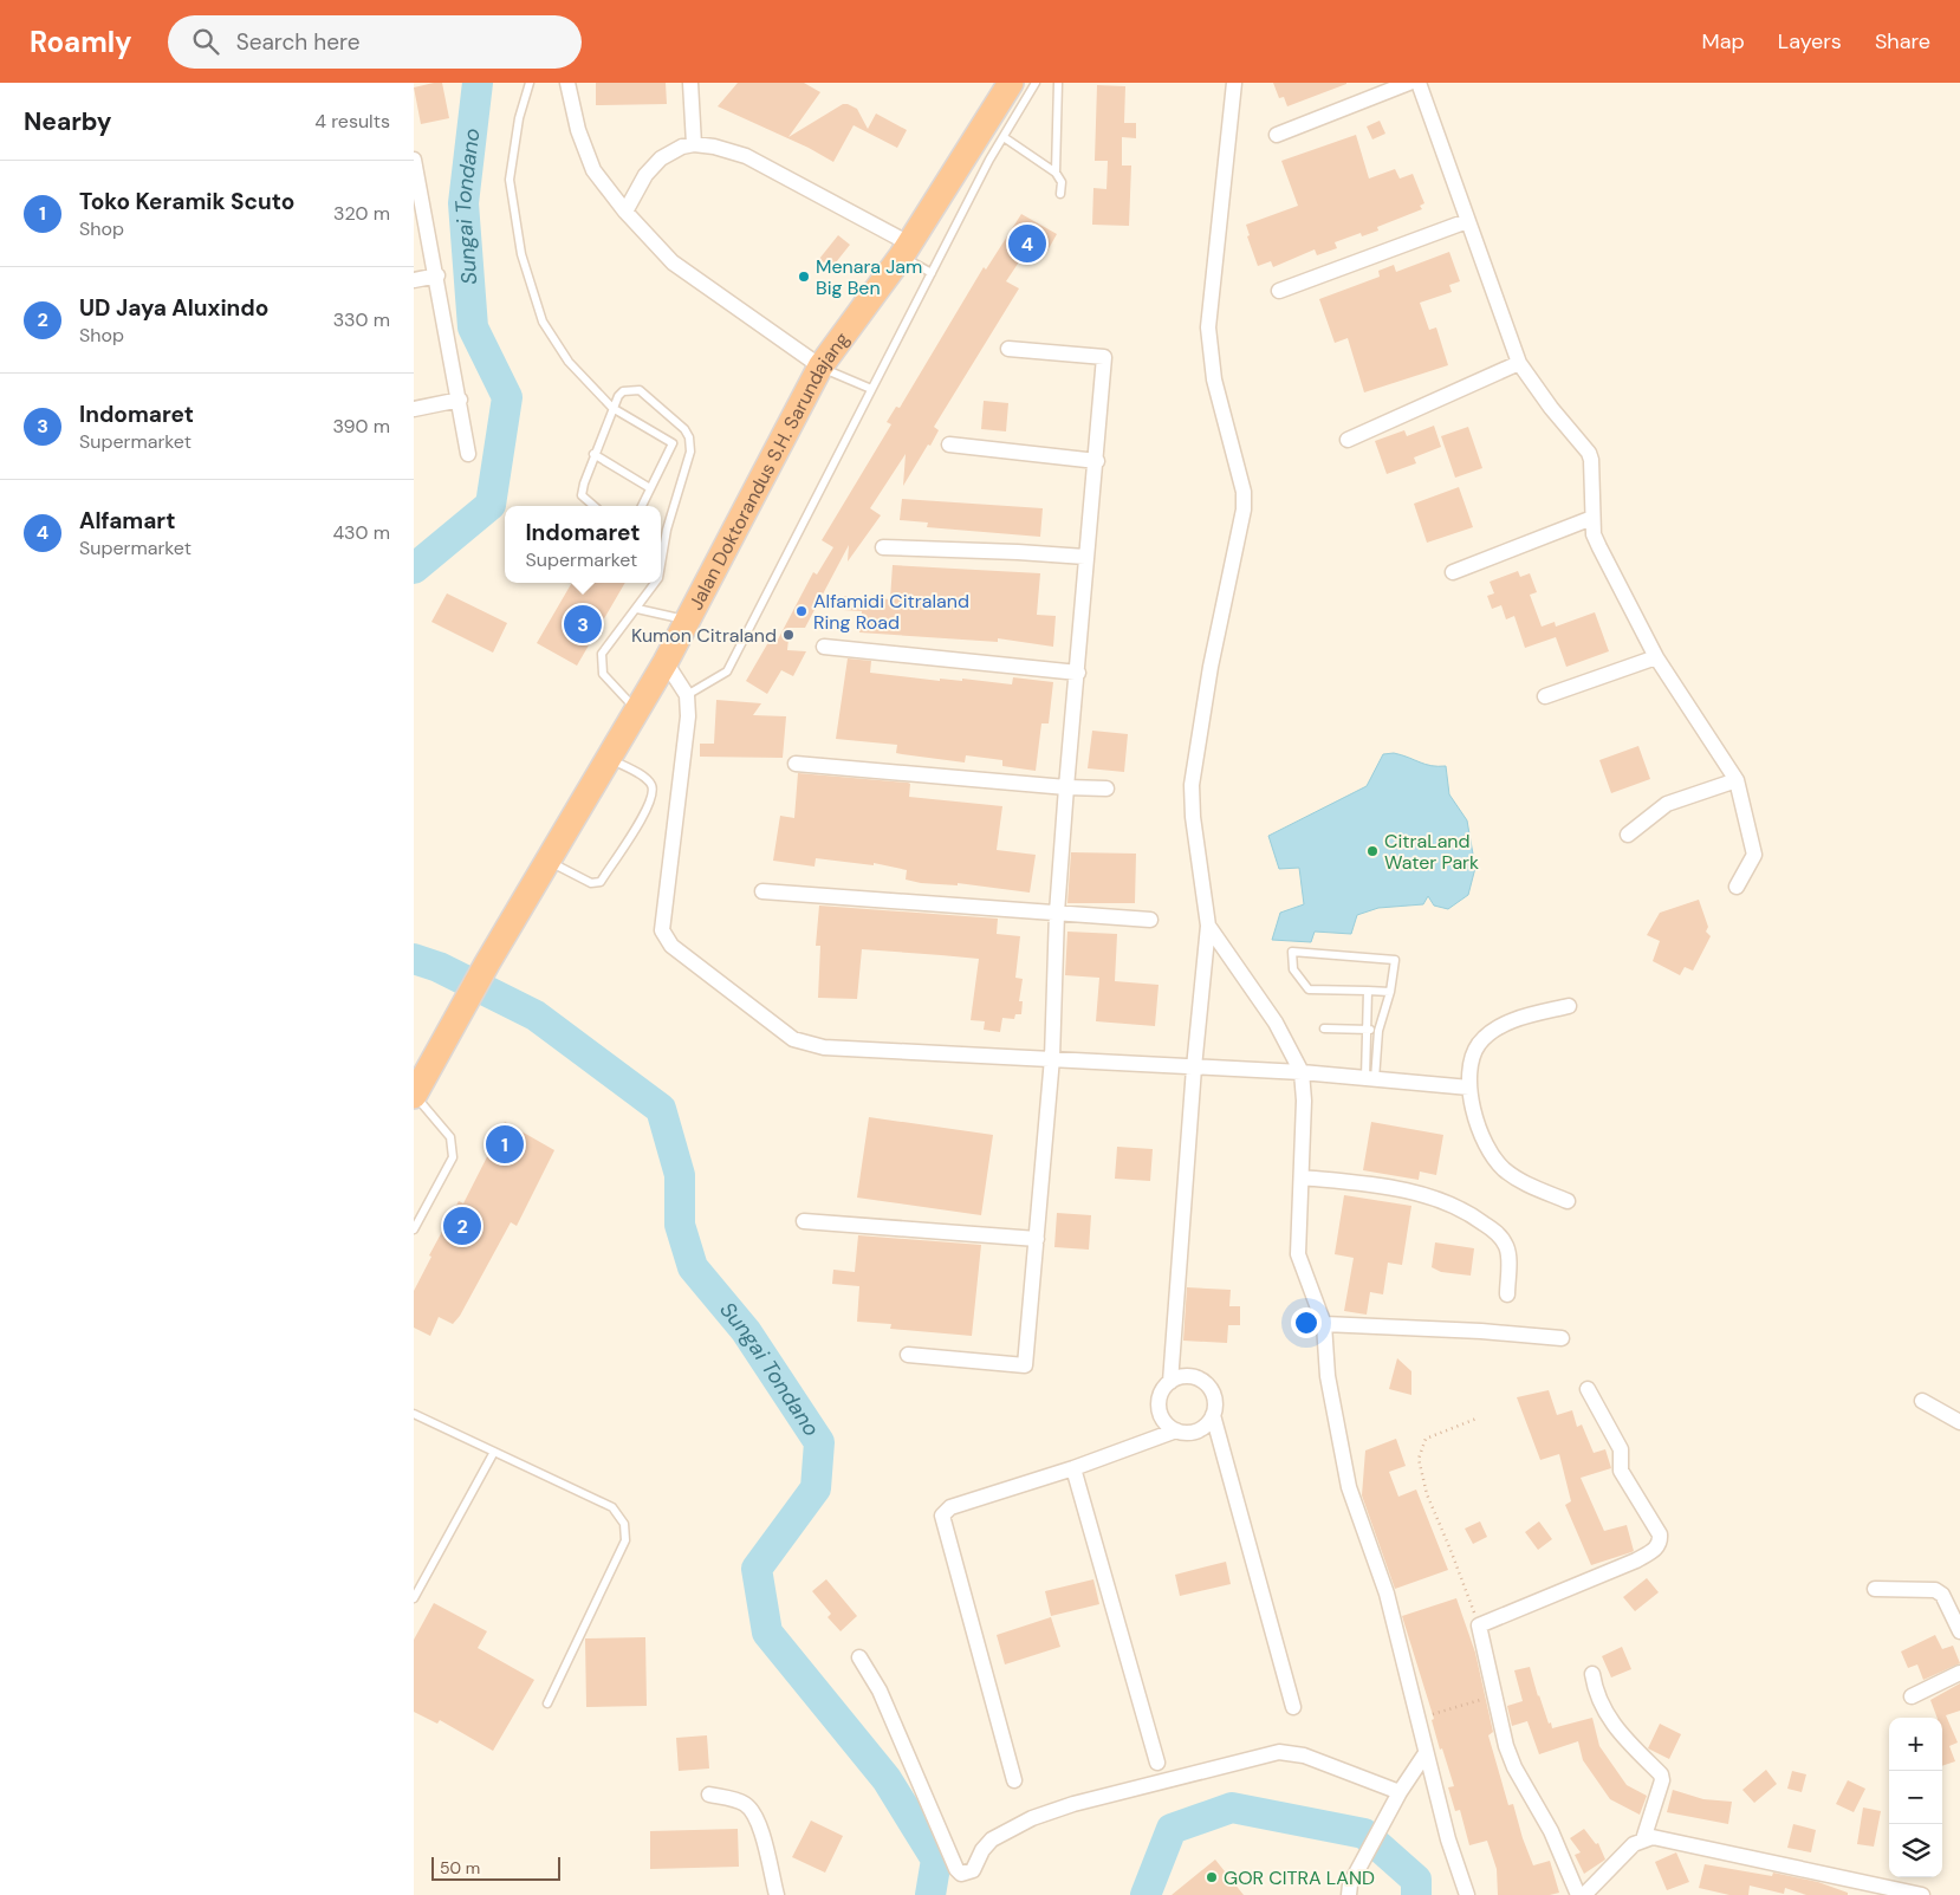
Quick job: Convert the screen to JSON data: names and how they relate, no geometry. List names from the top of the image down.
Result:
{
  "streets": {
    "highway": ["Jalan Doktorandus S.H. Sarundajang"]
  },
  "water": ["Sungai Tondano"],
  "places": [
    "Menara Jam Big Ben",
    "Alfamidi Citraland Ring Road",
    "Kumon Citraland",
    "CitraLand Water Park",
    "GOR CITRA LAND"
  ],
  "scale_bar": "50 m",
  "page": {
    "header": "Roamly",
    "search": "Search here",
    "nav": ["Map", "Layers", "Share"],
    "heading": ["Nearby", "4 results"],
    "list": [
      {
        "mark": "1",
        "name": "Toko Keramik Scuto",
        "note": "Shop",
        "value": "320 m"
      },
      {
        "mark": "2",
        "name": "UD Jaya Aluxindo",
        "note": "Shop",
        "value": "330 m"
      },
      {
        "mark": "3",
        "name": "Indomaret",
        "note": "Supermarket",
        "value": "390 m"
      },
      {
        "mark": "4",
        "name": "Alfamart",
        "note": "Supermarket",
        "value": "430 m"
      }
    ],
    "pins": [
      "4",
      "3",
      "1",
      "2"
    ],
    "popup": ["Indomaret", "Supermarket"],
    "map_buttons": ["+", "−"],
    "scale": "50 m"
  }
}
